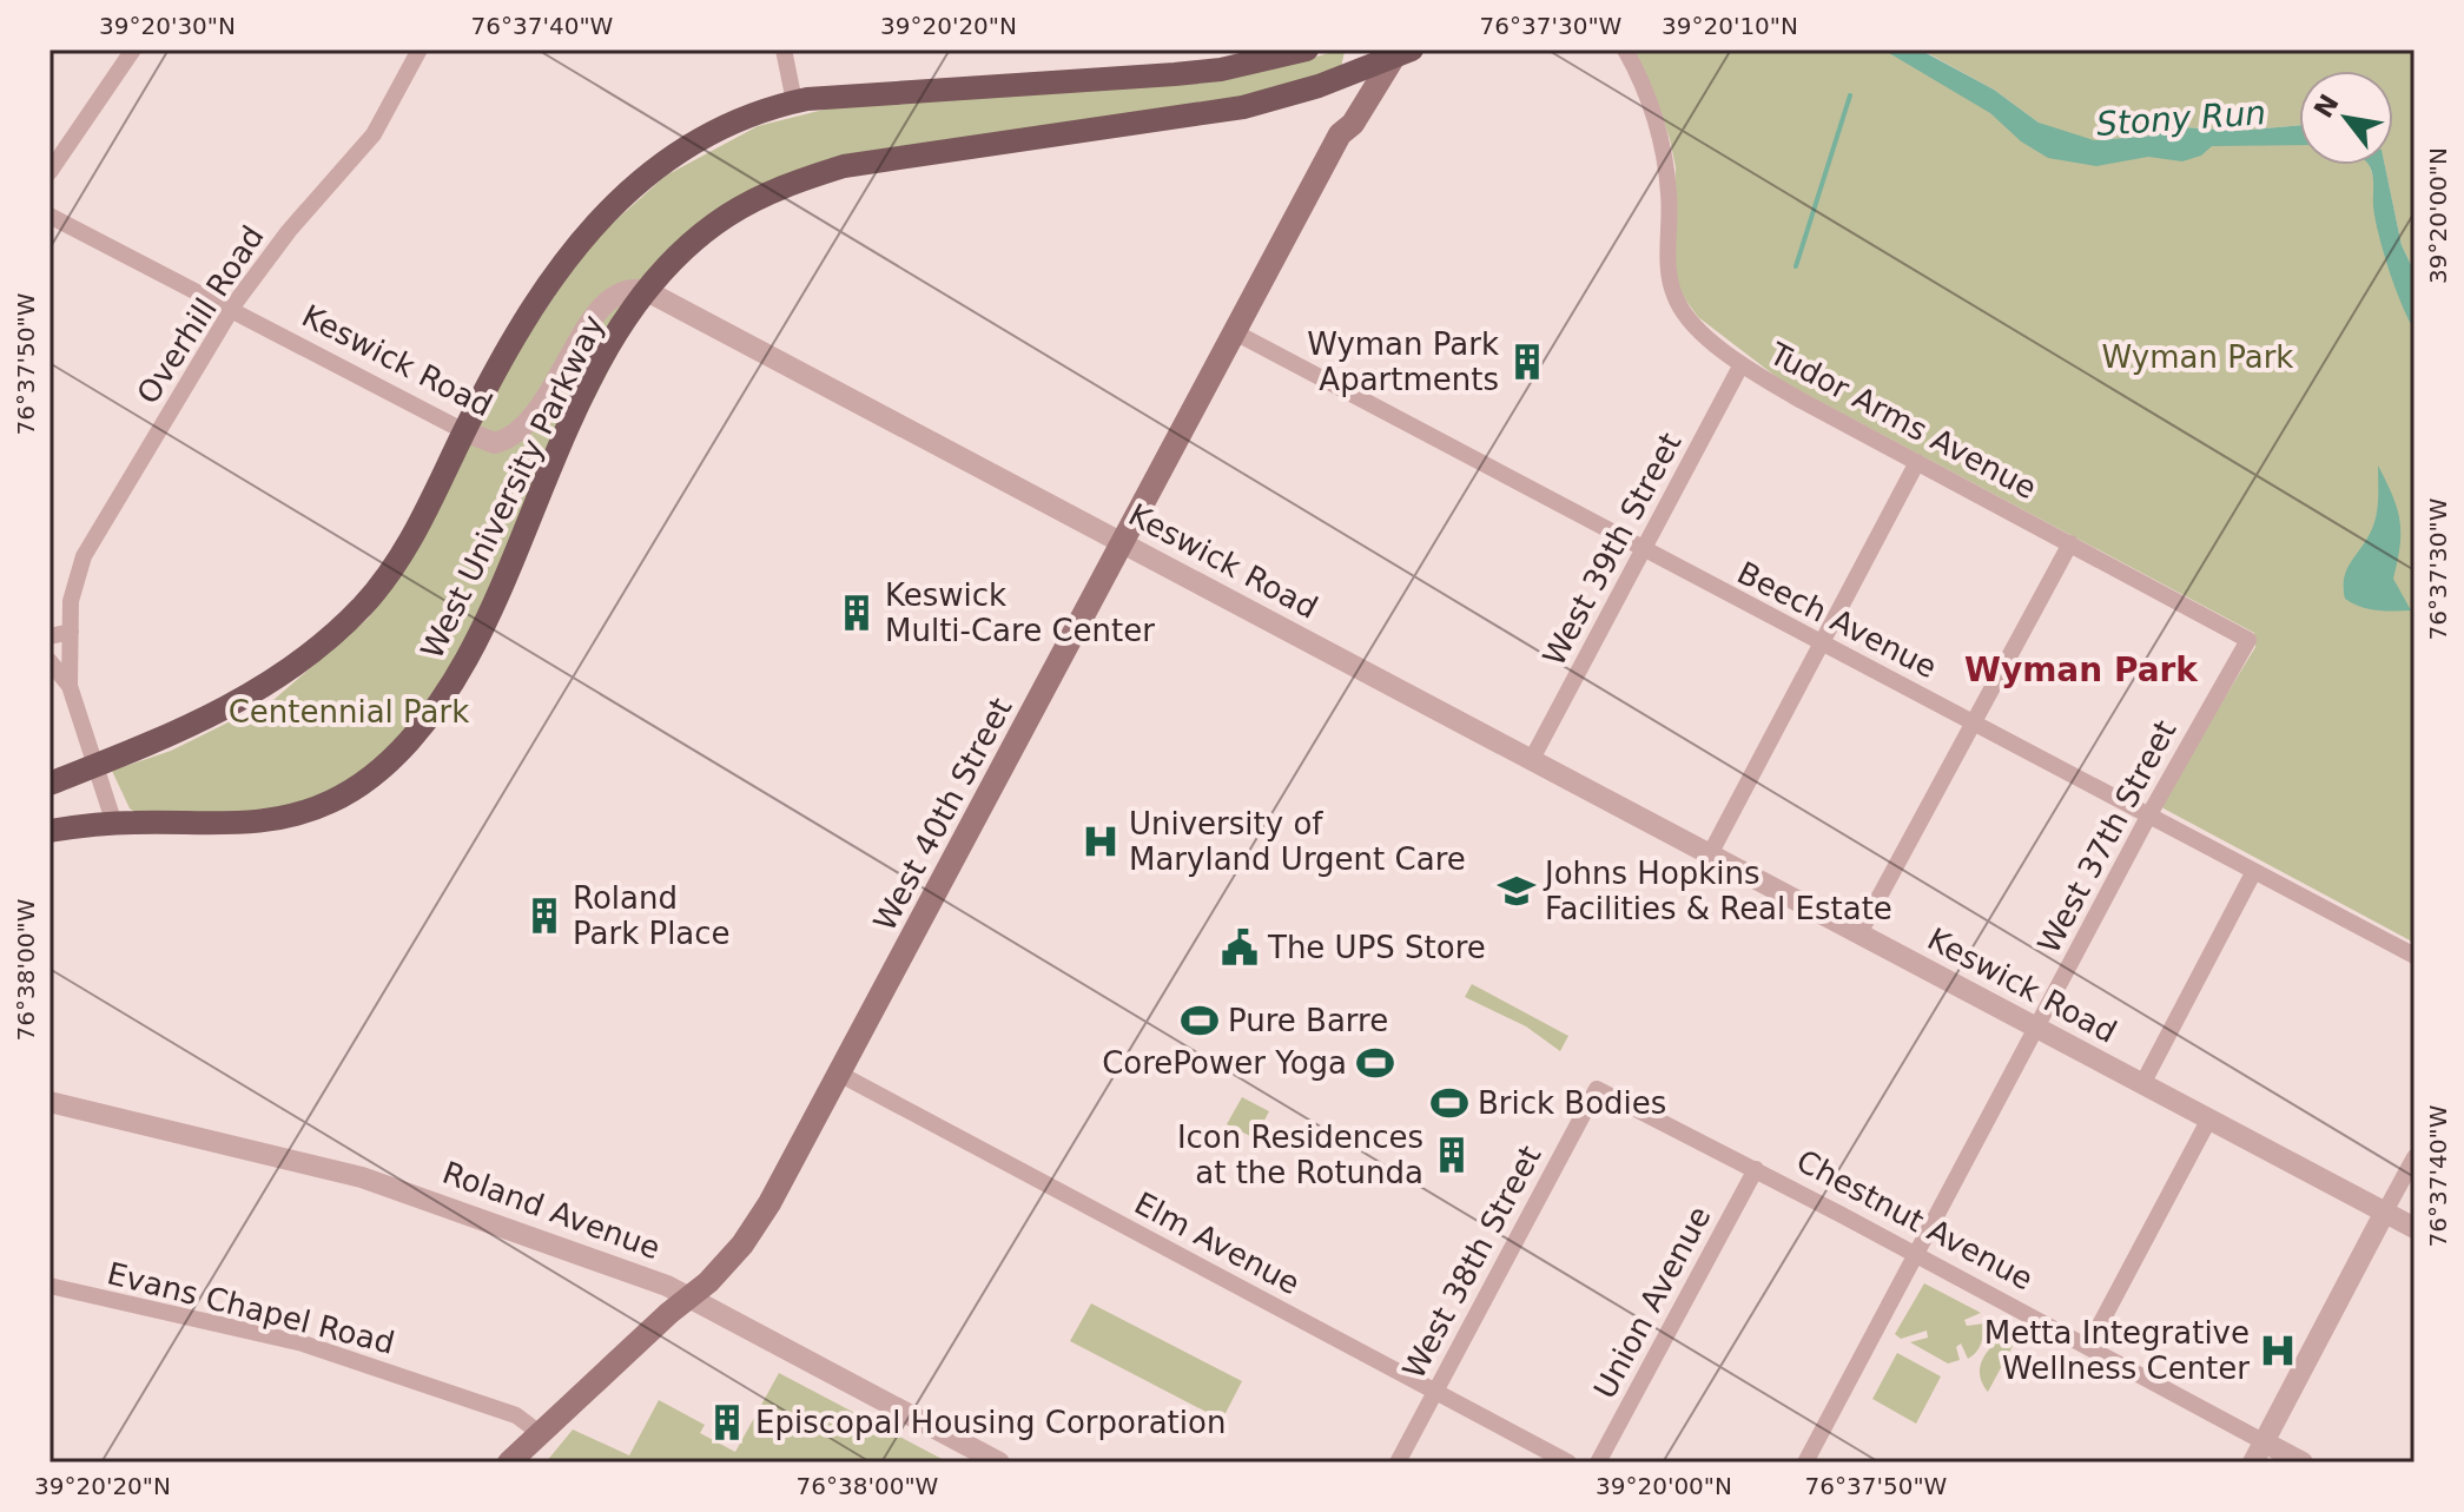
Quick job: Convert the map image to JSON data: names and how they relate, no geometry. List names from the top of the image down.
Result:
{
  "streets": {
    "main road": ["West University Parkway", "West 40th Street"],
    "street": [
      "Overhill Road",
      "Keswick Road",
      "Tudor Arms Avenue",
      "West 39th Street",
      "Beech Avenue",
      "West 37th Street",
      "Roland Avenue",
      "Chestnut Avenue",
      "Elm Avenue",
      "West 38th Street",
      "Union Avenue",
      "Evans Chapel Road"
    ]
  },
  "crossings": [
    ["Overhill Road", "Keswick Road"],
    ["Overhill Road", "West University Parkway"],
    ["Keswick Road", "West University Parkway"],
    ["Keswick Road", "West 39th Street"],
    ["Keswick Road", "West 40th Street"],
    ["Keswick Road", "West 37th Street"],
    ["Tudor Arms Avenue", "West 39th Street"],
    ["Tudor Arms Avenue", "West 37th Street"],
    ["West University Parkway", "West 40th Street"],
    ["West 39th Street", "Beech Avenue"],
    ["Beech Avenue", "West 40th Street"],
    ["Beech Avenue", "West 37th Street"],
    ["West 40th Street", "Roland Avenue"],
    ["West 40th Street", "Elm Avenue"],
    ["West 40th Street", "Evans Chapel Road"],
    ["West 37th Street", "Chestnut Avenue"],
    ["Chestnut Avenue", "West 38th Street"],
    ["Chestnut Avenue", "Union Avenue"],
    ["Elm Avenue", "West 38th Street"]
  ],
  "districts": ["Wyman Park"],
  "water": ["Stony Run"],
  "parks": ["Wyman Park", "Centennial Park"],
  "places": {
    "building": [
      "Wyman Park Apartments",
      "Keswick Multi-Care Center",
      "Roland Park Place",
      "Icon Residences at the Rotunda",
      "Episcopal Housing Corporation"
    ],
    "hospital": ["University of Maryland Urgent Care", "Metta Integrative Wellness Center"],
    "school or university": ["Johns Hopkins Facilities & Real Estate"],
    "public building": ["The UPS Store"],
    "sports": ["Pure Barre", "CorePower Yoga", "Brick Bodies"]
  },
  "north": "top left",
  "coordinates": [
    "39°20'30\"N",
    "76°37'40\"W",
    "39°20'20\"N",
    "76°37'30\"W",
    "39°20'10\"N",
    "39°20'00\"N",
    "76°37'50\"W",
    "76°38'00\"W"
  ]
}
